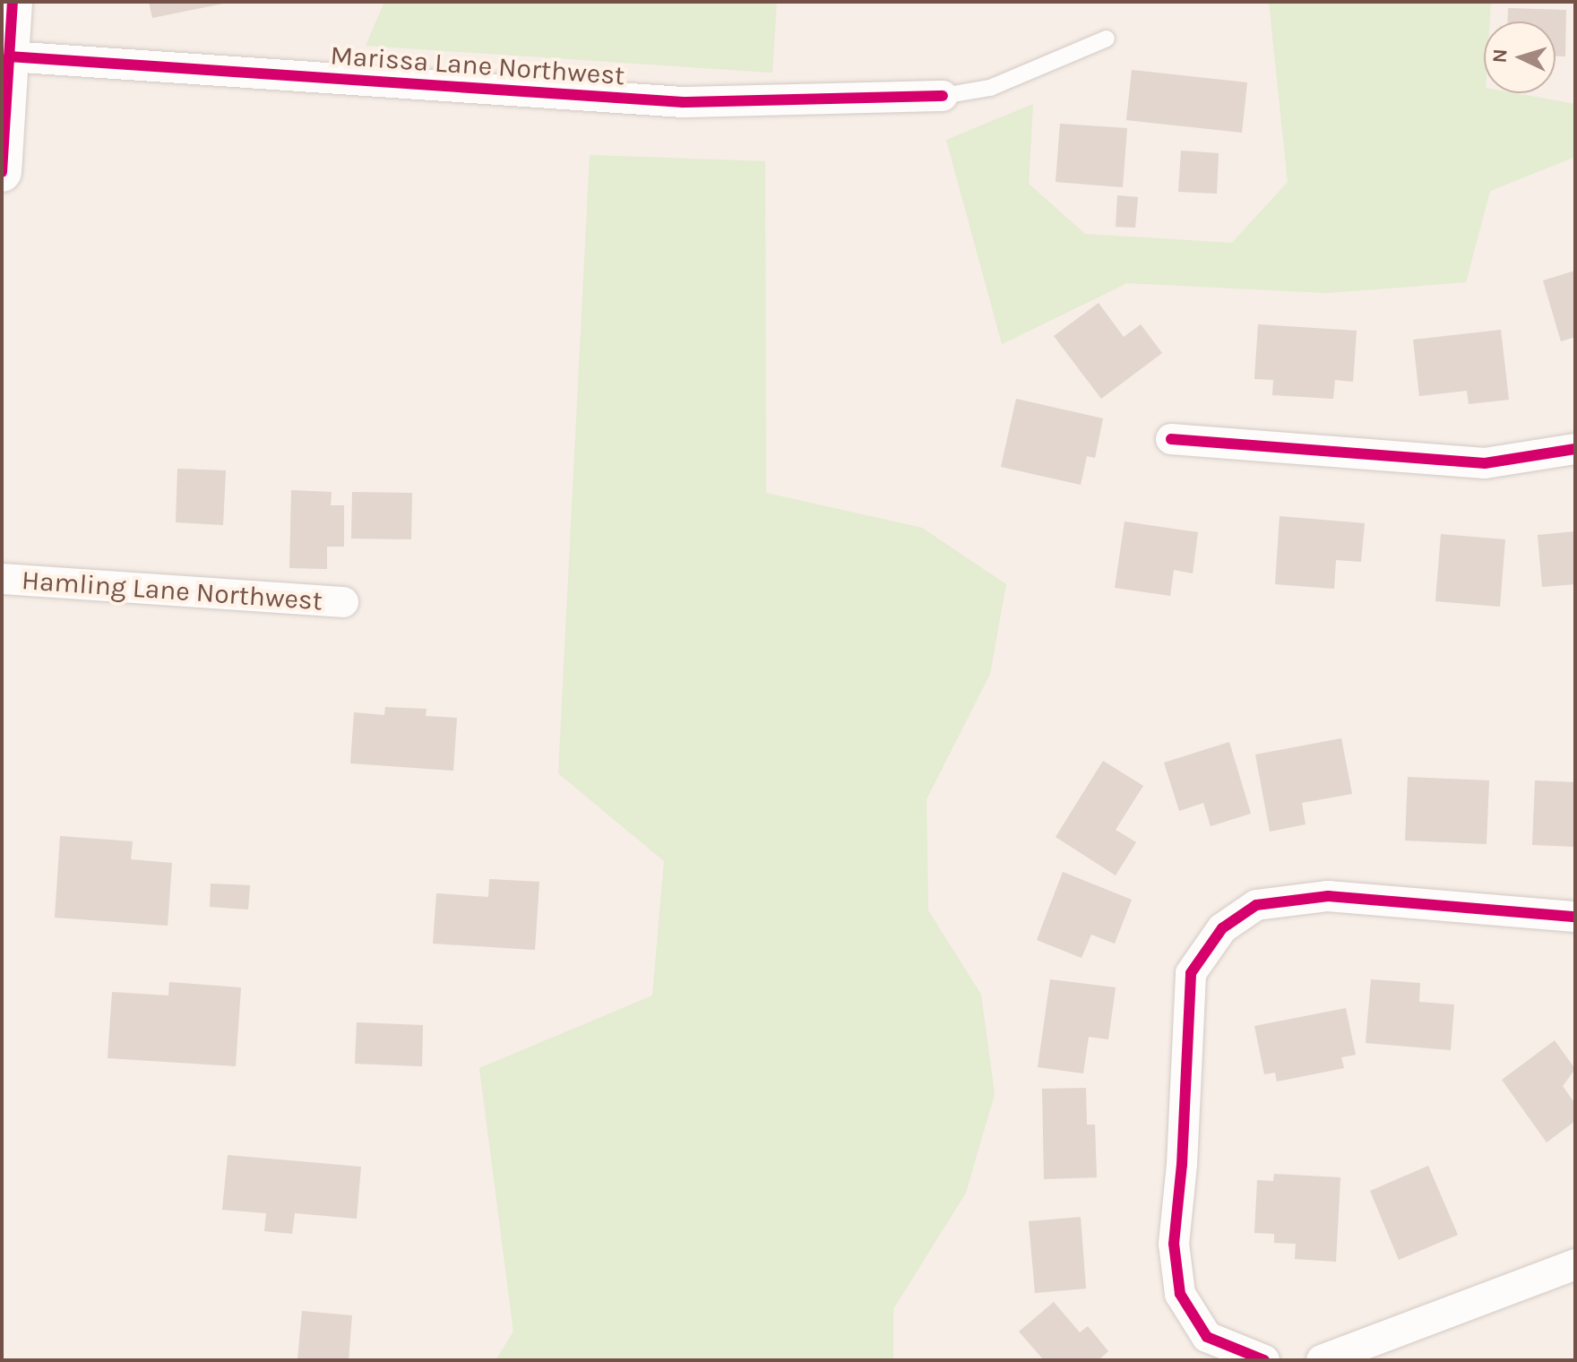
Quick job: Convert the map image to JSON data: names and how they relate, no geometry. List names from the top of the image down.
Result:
{
  "streets": {
    "street": ["Marissa Lane Northwest", "Hamling Lane Northwest"]
  },
  "north": "left"
}
